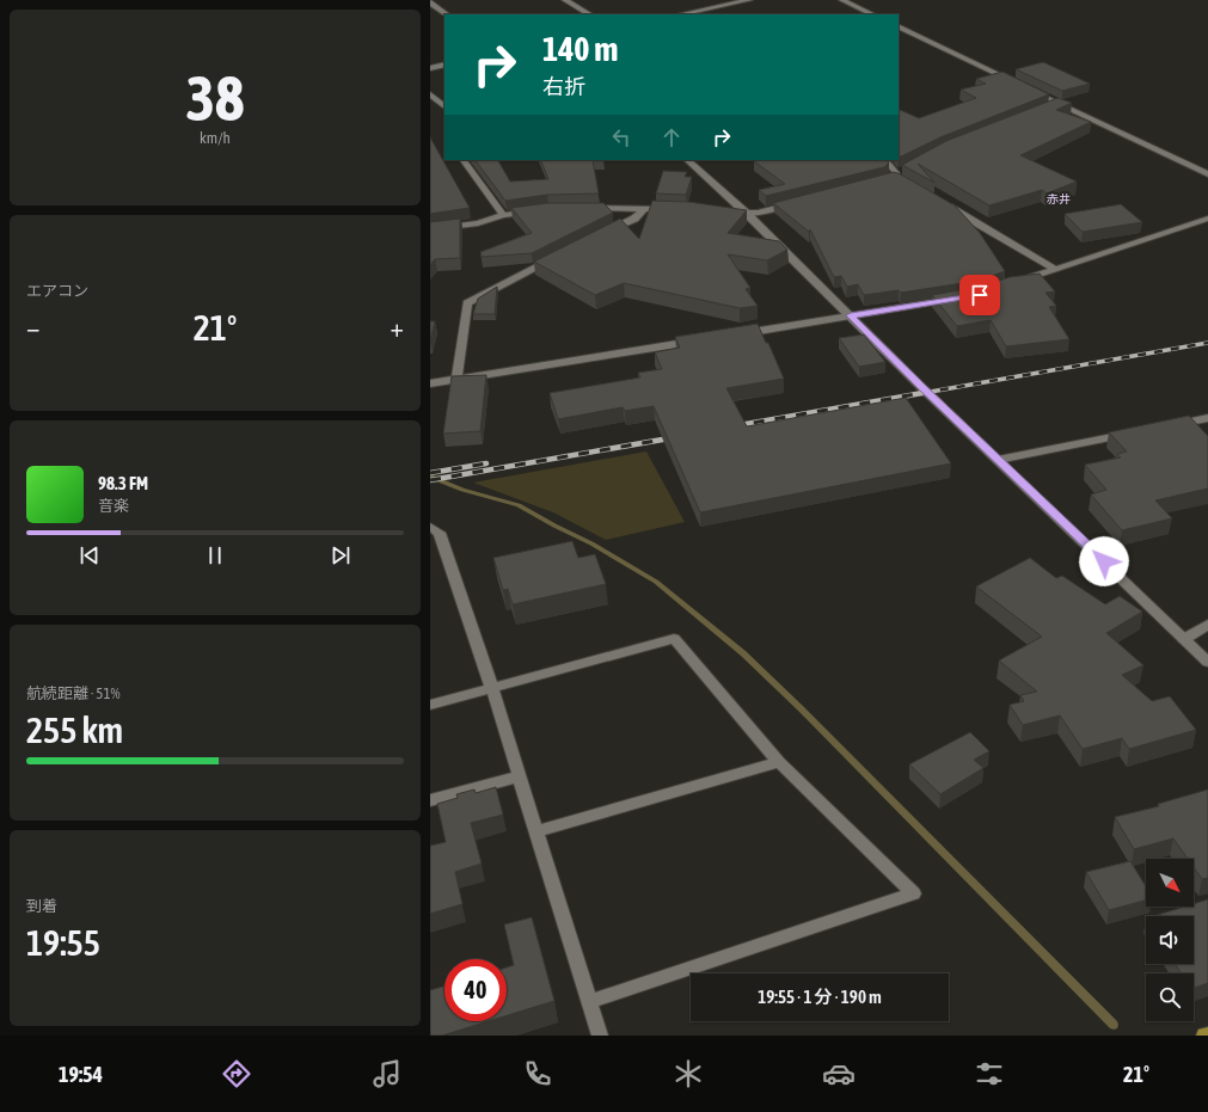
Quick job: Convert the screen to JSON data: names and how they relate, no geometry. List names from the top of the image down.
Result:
{
  "districts": ["赤井"],
  "north": "bottom right",
  "page": {
    "tile": [
      ["38", "km/h"],
      "エアコン",
      ["航続距離 · 51%", "255 km"],
      ["到着", "19:55"]
    ],
    "turn": ["140 m", "右折"],
    "heat": ["−", "21°", "+"],
    "song": ["98.3 FM", "音楽"],
    "limit": "40",
    "trip": "19:55 · 1 分 · 190 m",
    "tabs": ["19:54", "21°"]
  }
}
